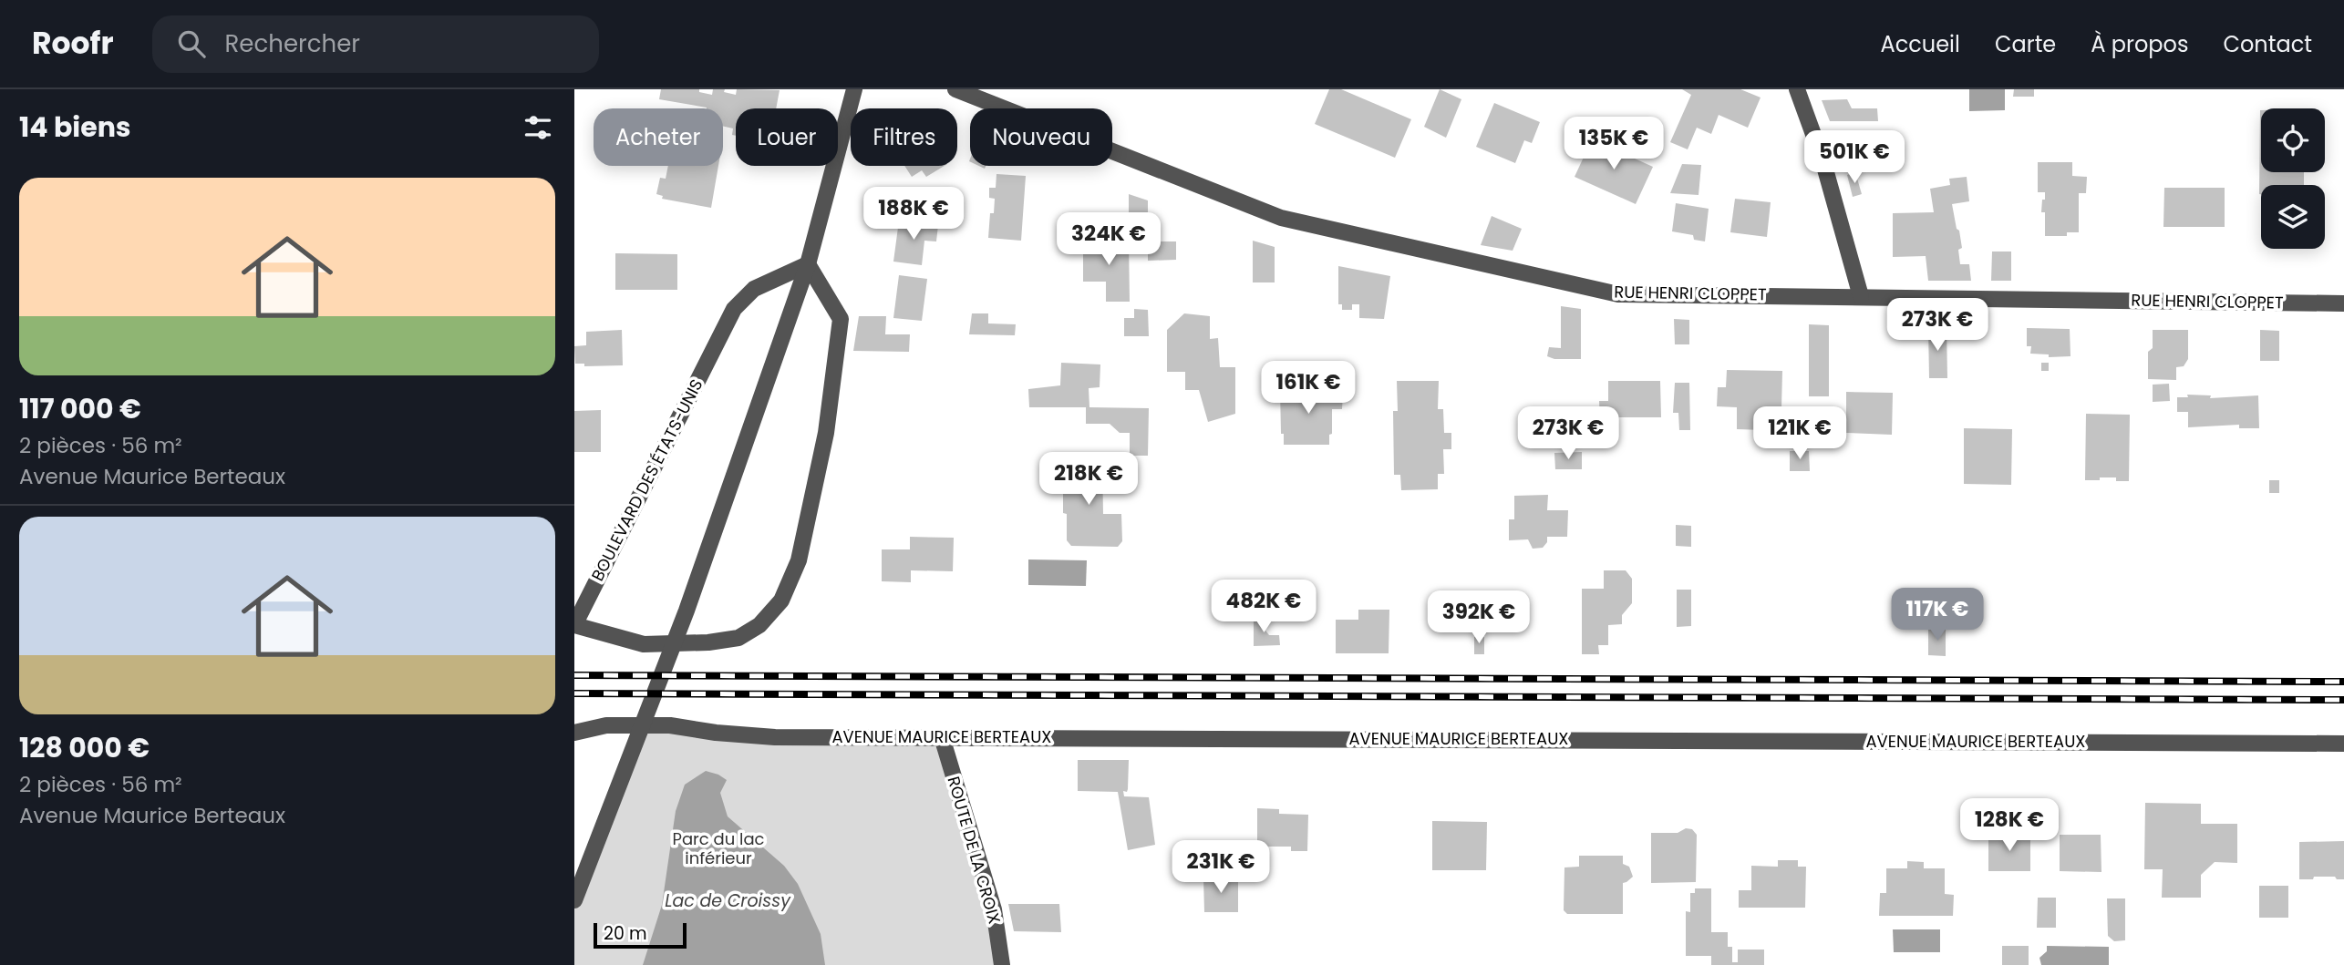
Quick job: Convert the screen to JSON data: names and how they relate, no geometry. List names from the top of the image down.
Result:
{
  "streets": {
    "street": [
      "RUE HENRI CLOPPET",
      "BOULEVARD DES ÉTATS-UNIS",
      "AVENUE MAURICE BERTEAUX",
      "ROUTE DE LA CROIX"
    ]
  },
  "crossings": [
    ["AVENUE MAURICE BERTEAUX", "ROUTE DE LA CROIX"]
  ],
  "water": ["Lac de Croissy"],
  "parks": ["Parc du lac inférieur"],
  "scale_bar": "20 m",
  "page": {
    "header": "Roofr",
    "search": "Rechercher",
    "nav": [
      "Accueil",
      "Carte",
      "À propos",
      "Contact"
    ],
    "heading": "14 biens",
    "chip": [
      "Acheter",
      "Louer",
      "Filtres",
      "Nouveau"
    ],
    "price": [
      "135K €",
      "501K €",
      "188K €",
      "324K €",
      "273K €",
      "161K €",
      "273K €",
      "121K €",
      "218K €",
      "482K €",
      "117K €",
      "392K €",
      "128K €",
      "231K €"
    ],
    "list": [
      {
        "name": "117 000 €",
        "note": "2 pièces · 56 m² · Avenue Maurice Berteaux"
      },
      {
        "name": "128 000 €",
        "note": "2 pièces · 56 m² · Avenue Maurice Berteaux"
      }
    ],
    "scale": "20 m"
  }
}
